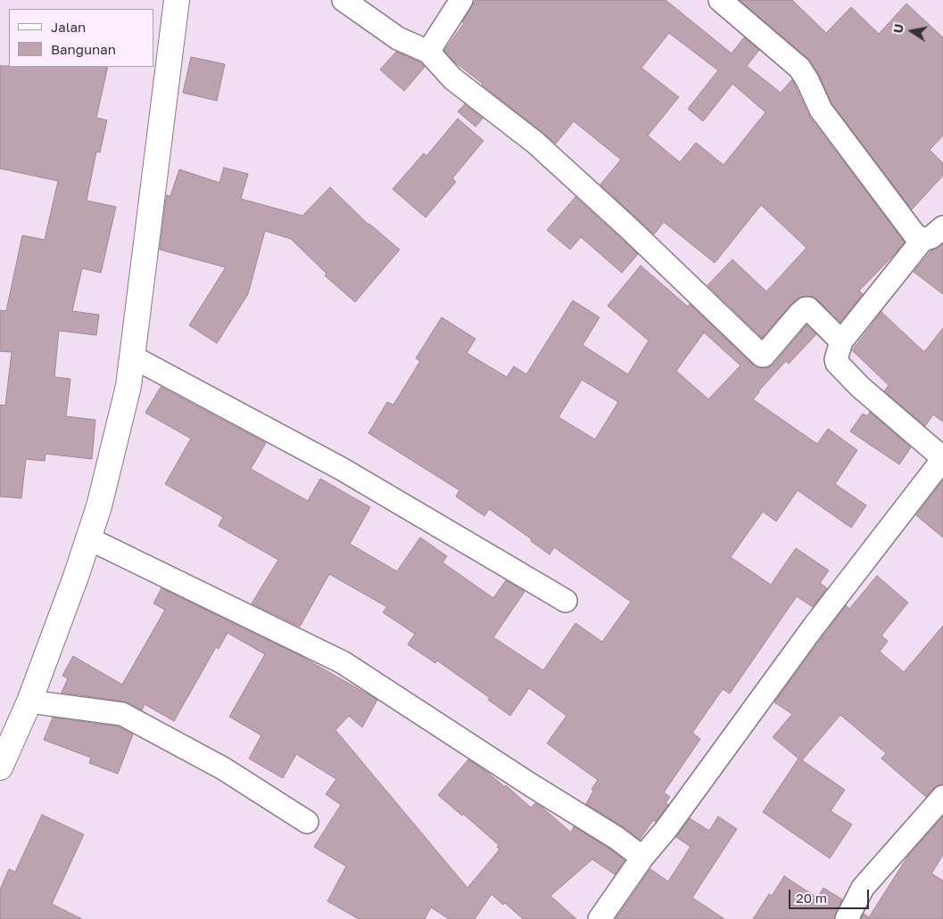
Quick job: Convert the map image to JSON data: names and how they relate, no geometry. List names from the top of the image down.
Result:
{
  "legend": ["Jalan", "Bangunan"],
  "scale_bar": "20 m",
  "north": "left"
}
